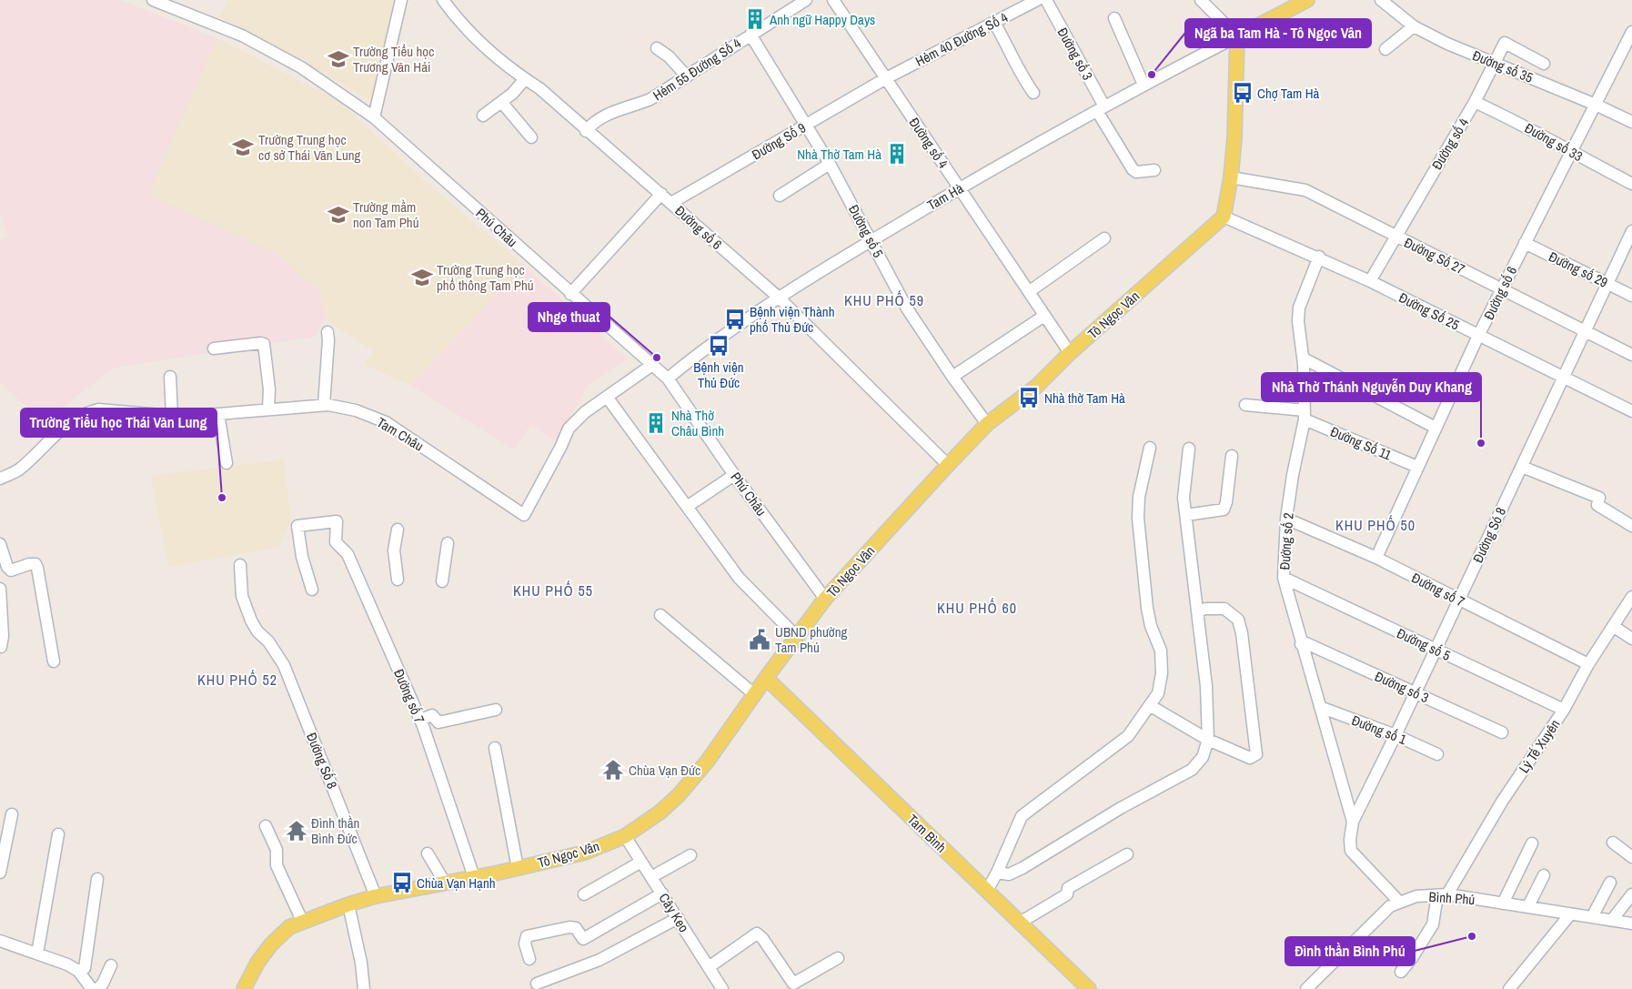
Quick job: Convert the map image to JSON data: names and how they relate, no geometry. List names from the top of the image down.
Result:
{
  "streets": {
    "main road": ["Tô Ngọc Vân", "Tam Bình"],
    "street": [
      "Hẻm 40 Đường Số 4",
      "Đường số 3",
      "Đường số 35",
      "Hẻm 55 Đường Số 4",
      "Đường Số 9",
      "Đường số 33",
      "Đường số 4",
      "Tam Hà",
      "Phú Châu",
      "Đường số 6",
      "Đường số 5",
      "Đường Số 27",
      "Đường số 29",
      "Đường Số 25",
      "Tam Châu",
      "Đường Số 11",
      "Đường Só 8",
      "Đường số 2",
      "Đường số 7",
      "Đường số 1",
      "Lý Tế Xuyên",
      "Đường Số 8",
      "Bình Phú",
      "Cây Keo"
    ]
  },
  "crossings": [
    ["Hẻm 40 Đường Số 4", "Đường Số 9"],
    ["Hẻm 40 Đường Số 4", "Đường số 4"],
    ["Đường số 3", "Tam Hà"],
    ["Đường số 3", "Đường Só 8"],
    ["Đường số 3", "Đường số 2"],
    ["Đường số 35", "Đường số 4"],
    ["Đường số 35", "Đường số 6"],
    ["Hẻm 55 Đường Số 4", "Đường số 6"],
    ["Hẻm 55 Đường Số 4", "Đường số 5"],
    ["Đường Số 9", "Đường số 4"],
    ["Đường Số 9", "Đường số 6"],
    ["Đường Số 9", "Đường số 5"],
    ["Đường số 33", "Đường số 4"],
    ["Đường số 33", "Đường số 6"],
    ["Đường số 4", "Tam Hà"],
    ["Đường số 4", "Đường Số 27"],
    ["Đường số 4", "Đường Số 25"],
    ["Đường số 4", "Tô Ngọc Vân"],
    ["Tam Hà", "Phú Châu"],
    ["Tam Hà", "Đường số 6"],
    ["Tam Hà", "Đường số 5"],
    ["Phú Châu", "Tô Ngọc Vân"],
    ["Phú Châu", "Tam Châu"],
    ["Đường số 6", "Đường Số 27"],
    ["Đường số 6", "Đường số 29"],
    ["Đường số 6", "Đường Số 25"],
    ["Đường số 6", "Tô Ngọc Vân"],
    ["Đường số 6", "Đường Số 11"],
    ["Đường số 6", "Đường số 7"],
    ["Đường số 5", "Tô Ngọc Vân"],
    ["Đường số 5", "Đường Só 8"],
    ["Đường số 5", "Đường số 2"],
    ["Đường số 5", "Lý Tế Xuyên"],
    ["Đường Số 27", "Đường Só 8"],
    ["Đường số 29", "Đường Só 8"],
    ["Đường Số 25", "Tô Ngọc Vân"],
    ["Đường Số 25", "Đường Só 8"],
    ["Đường Số 25", "Đường số 2"],
    ["Tô Ngọc Vân", "Đường số 7"],
    ["Tô Ngọc Vân", "Đường Số 8"],
    ["Tô Ngọc Vân", "Tam Bình"],
    ["Tô Ngọc Vân", "Cây Keo"],
    ["Đường Số 11", "Đường số 2"],
    ["Đường Só 8", "Đường số 2"],
    ["Đường Só 8", "Đường số 7"],
    ["Đường Só 8", "Đường số 1"],
    ["Đường Só 8", "Bình Phú"],
    ["Đường số 2", "Đường số 7"],
    ["Đường số 2", "Đường số 1"],
    ["Đường số 7", "Lý Tế Xuyên"],
    ["Lý Tế Xuyên", "Bình Phú"]
  ],
  "districts": [
    "KHU PHỐ 59",
    "KHU PHỐ 50",
    "KHU PHỐ 55",
    "KHU PHỐ 60",
    "KHU PHỐ 52"
  ],
  "places": {
    "building": ["Anh ngữ Happy Days", "Nhà Thờ Tam Hà", "Nhà Thờ Châu Bình"],
    "school or university": [
      "Trường Tiểu học Trương Văn Hải",
      "Trường Trung học cơ sở Thái Văn Lung",
      "Trường mầm non Tam Phú",
      "Trường Trung học phổ thông Tam Phú"
    ],
    "other": [
      "Ngã ba Tam Hà - Tô Ngọc Vân",
      "Nhge thuat",
      "Nhà Thờ Thánh Nguyễn Duy Khang",
      "Trường Tiểu học Thái Văn Lung",
      "Đình thần Bình Phú"
    ],
    "bus stop": [
      "Chợ Tam Hà",
      "Bệnh viện Thành phố Thủ Đức",
      "Bệnh viện Thủ Đức",
      "Nhà thờ Tam Hà",
      "Chùa Vạn Hạnh"
    ],
    "public building": ["UBND phường Tam Phú"],
    "temple": ["Chùa Vạn Đức", "Đình thần Bình Đức"]
  }
}
